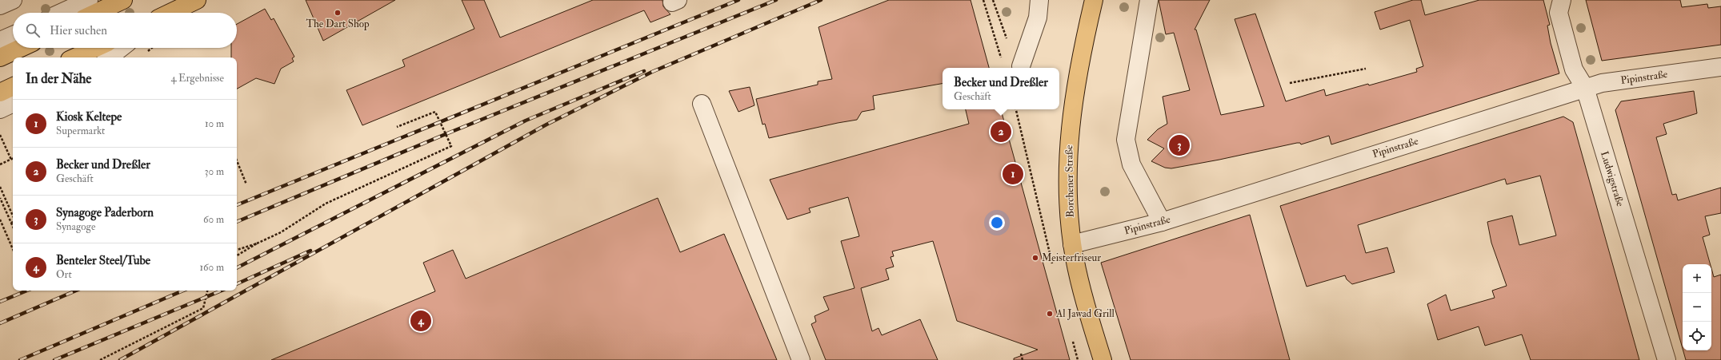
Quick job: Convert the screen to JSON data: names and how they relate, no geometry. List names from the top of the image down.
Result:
{
  "streets": {
    "main road": ["Borchener Straße"],
    "street": ["Pipinstraße", "Ludwigstraße"]
  },
  "crossings": [
    ["Pipinstraße", "Ludwigstraße"],
    ["Pipinstraße", "Borchener Straße"]
  ],
  "places": ["The Dart Shop", "Meisterfriseur", "Al Jawad Grill"],
  "page": {
    "search": "Hier suchen",
    "heading": ["In der Nähe", "4 Ergebnisse"],
    "popup": ["Becker und Dreßler", "Geschäft"],
    "list": [
      {
        "mark": "1",
        "name": "Kiosk Keltepe",
        "note": "Supermarkt",
        "value": "10 m"
      },
      {
        "mark": "2",
        "name": "Becker und Dreßler",
        "note": "Geschäft",
        "value": "30 m"
      },
      {
        "mark": "3",
        "name": "Synagoge Paderborn",
        "note": "Synagoge",
        "value": "60 m"
      },
      {
        "mark": "4",
        "name": "Benteler Steel/Tube",
        "note": "Ort",
        "value": "160 m"
      }
    ],
    "pins": [
      "2",
      "3",
      "1",
      "4"
    ],
    "map_buttons": ["+", "−"]
  }
}
